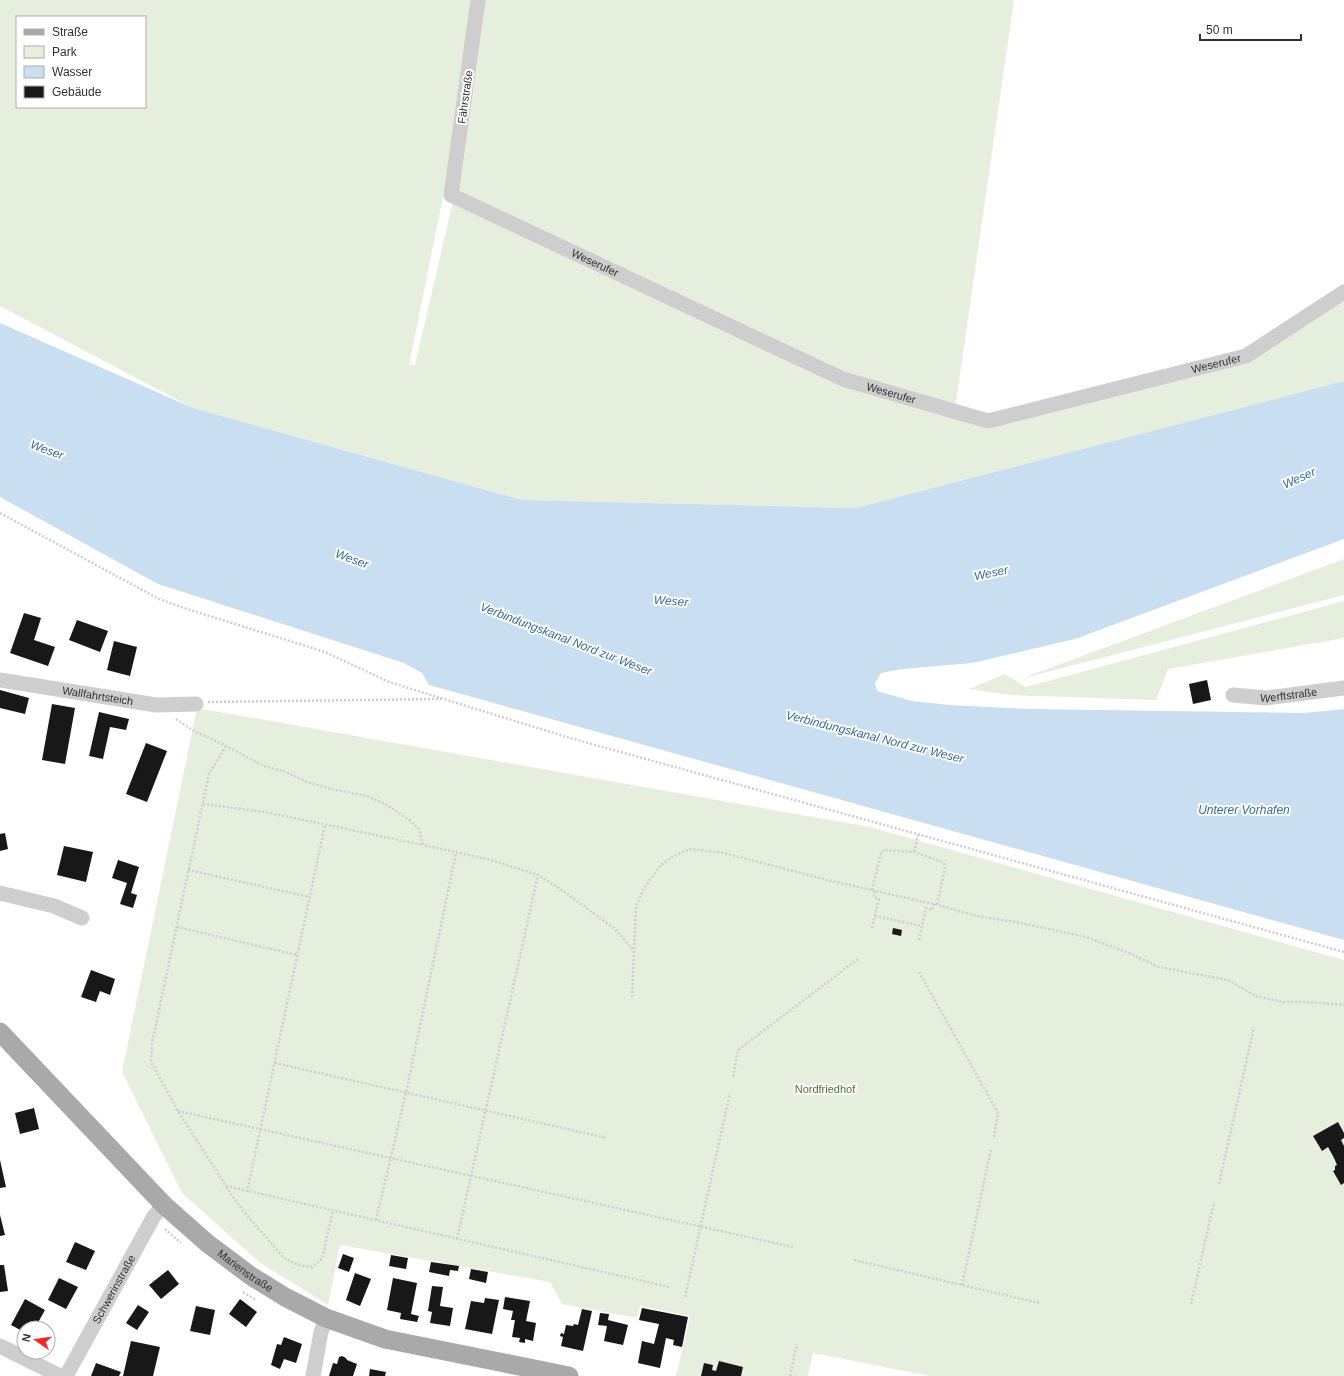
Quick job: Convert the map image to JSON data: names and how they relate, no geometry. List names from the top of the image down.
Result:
{
  "streets": {
    "main road": ["Marienstraße"],
    "street": [
      "Fährstraße",
      "Weserufer",
      "Werftstraße",
      "Wallfahrtsteich",
      "Schwerinstraße"
    ]
  },
  "crossings": [
    ["Fährstraße", "Weserufer"],
    ["Marienstraße", "Schwerinstraße"]
  ],
  "water": ["Weser", "Verbindungskanal Nord zur Weser", "Unterer Vorhafen"],
  "parks": ["Nordfriedhof"],
  "legend": [
    "Straße",
    "Park",
    "Wasser",
    "Gebäude"
  ],
  "scale_bar": "50 m",
  "north": "left"
}
